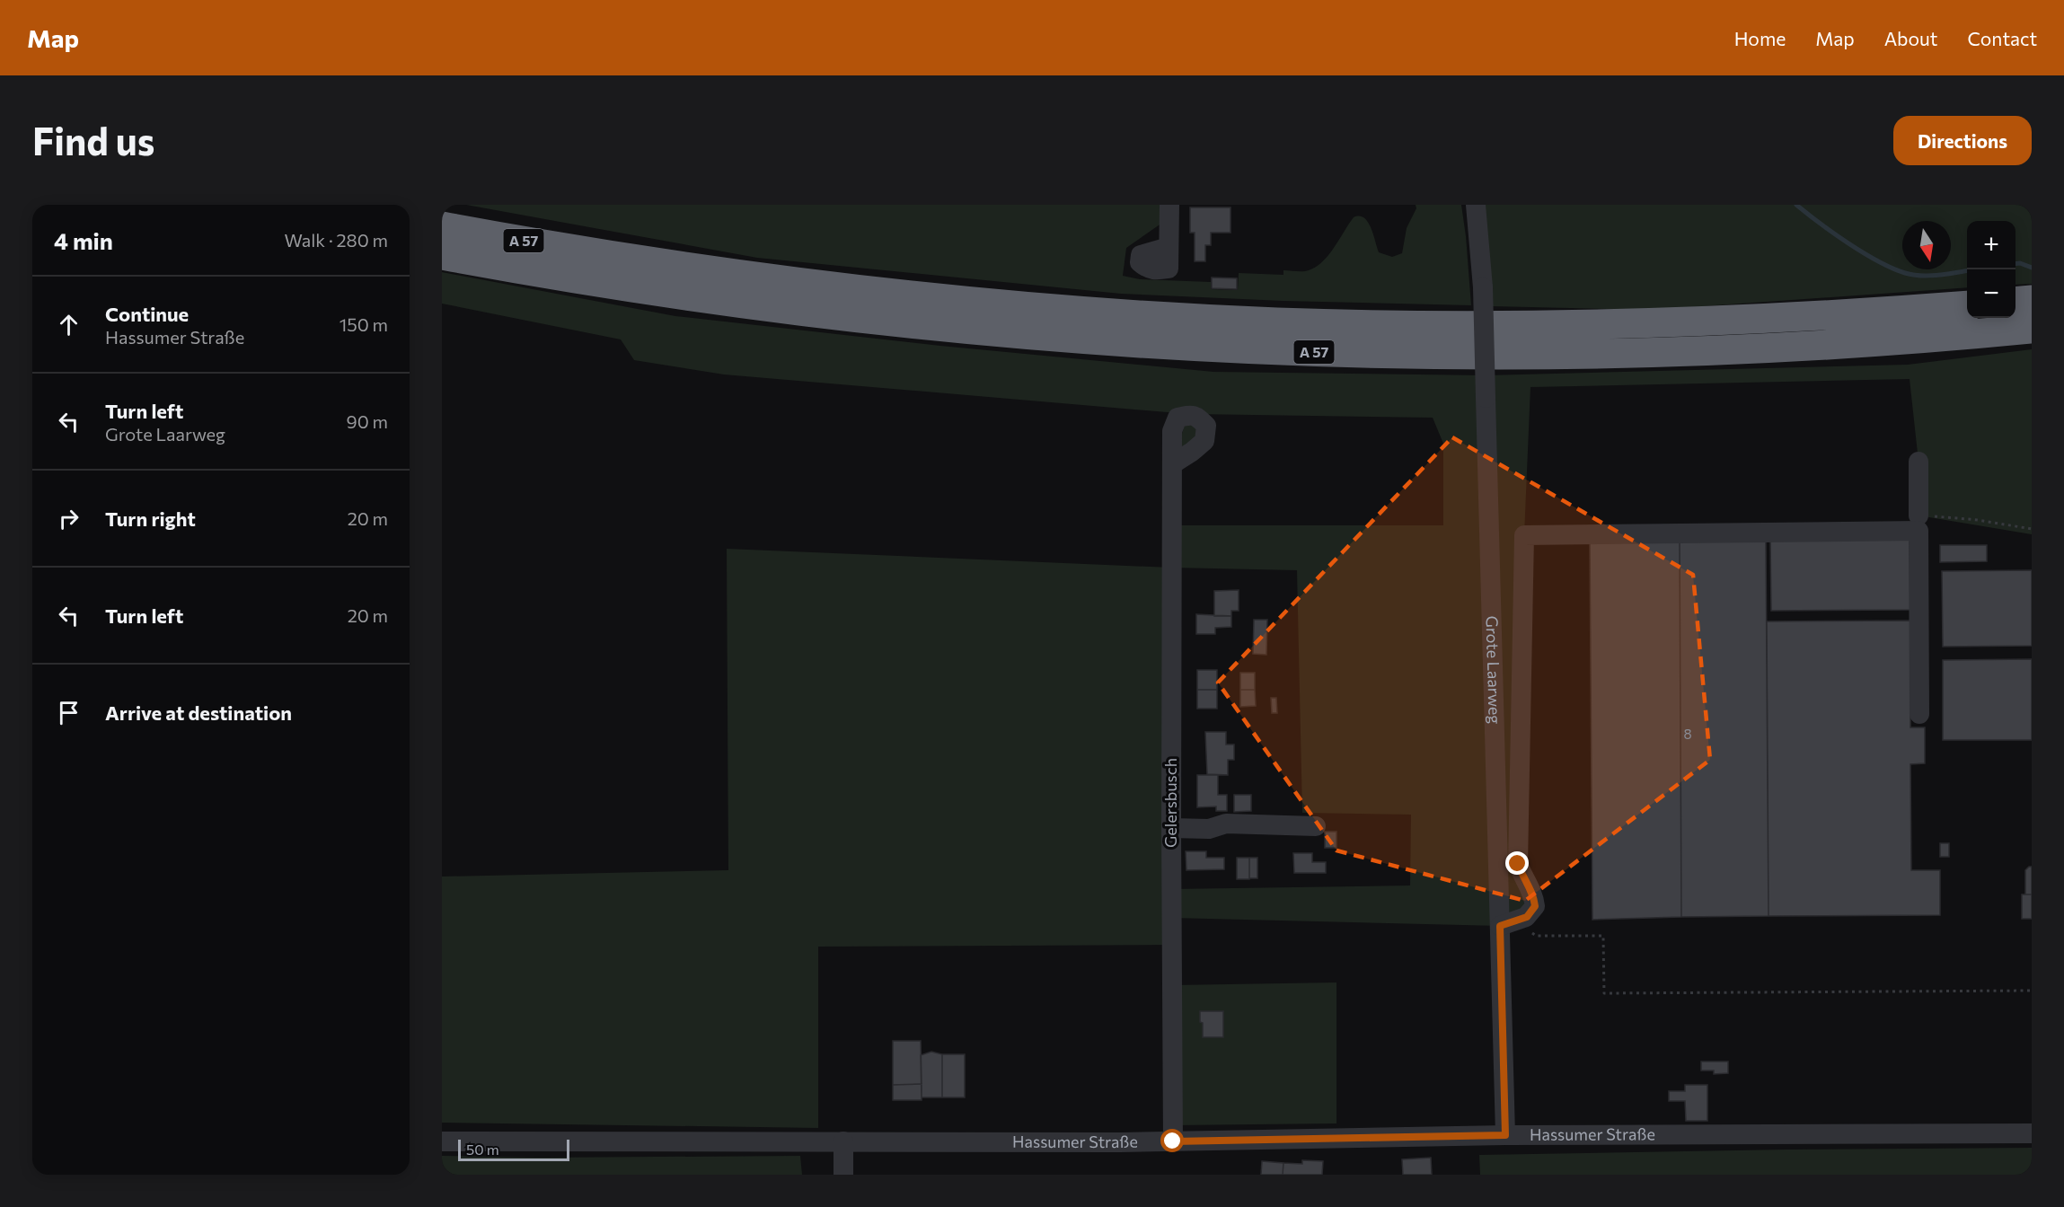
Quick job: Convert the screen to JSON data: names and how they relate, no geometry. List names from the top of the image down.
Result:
{
  "streets": {
    "highway": ["A 57"],
    "street": ["Grote Laarweg", "Gelersbusch", "Hassumer Straße"]
  },
  "crossings": [
    ["Grote Laarweg", "Hassumer Straße"],
    ["Gelersbusch", "Hassumer Straße"]
  ],
  "house_numbers": ["8"],
  "scale_bar": "50 m",
  "north": "bottom",
  "page": {
    "header": "Map",
    "nav": [
      "Home",
      "Map",
      "About",
      "Contact"
    ],
    "buttons": "Directions",
    "title": "Find us",
    "heading": ["4 min", "Walk · 280 m"],
    "map_buttons": ["+", "−"],
    "list": [
      ["Continue", "Hassumer Straße", "150 m"],
      ["Turn left", "Grote Laarweg", "90 m"],
      ["Turn right", "20 m"],
      ["Turn left", "20 m"],
      "Arrive at destination"
    ],
    "scale": "50 m"
  }
}
